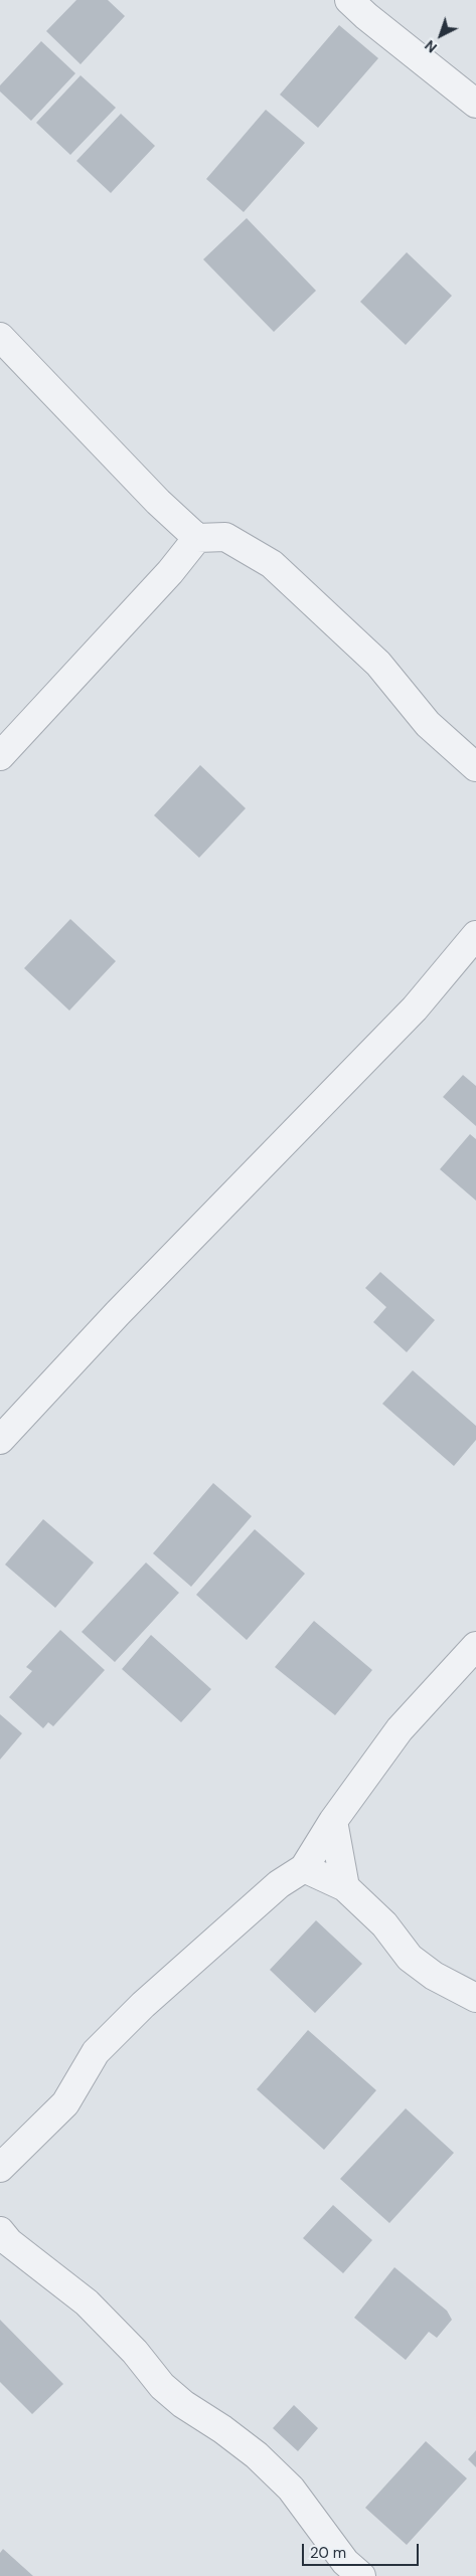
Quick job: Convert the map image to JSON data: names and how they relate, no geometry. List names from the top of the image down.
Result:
{
  "scale_bar": "20 m",
  "north": "bottom left"
}
